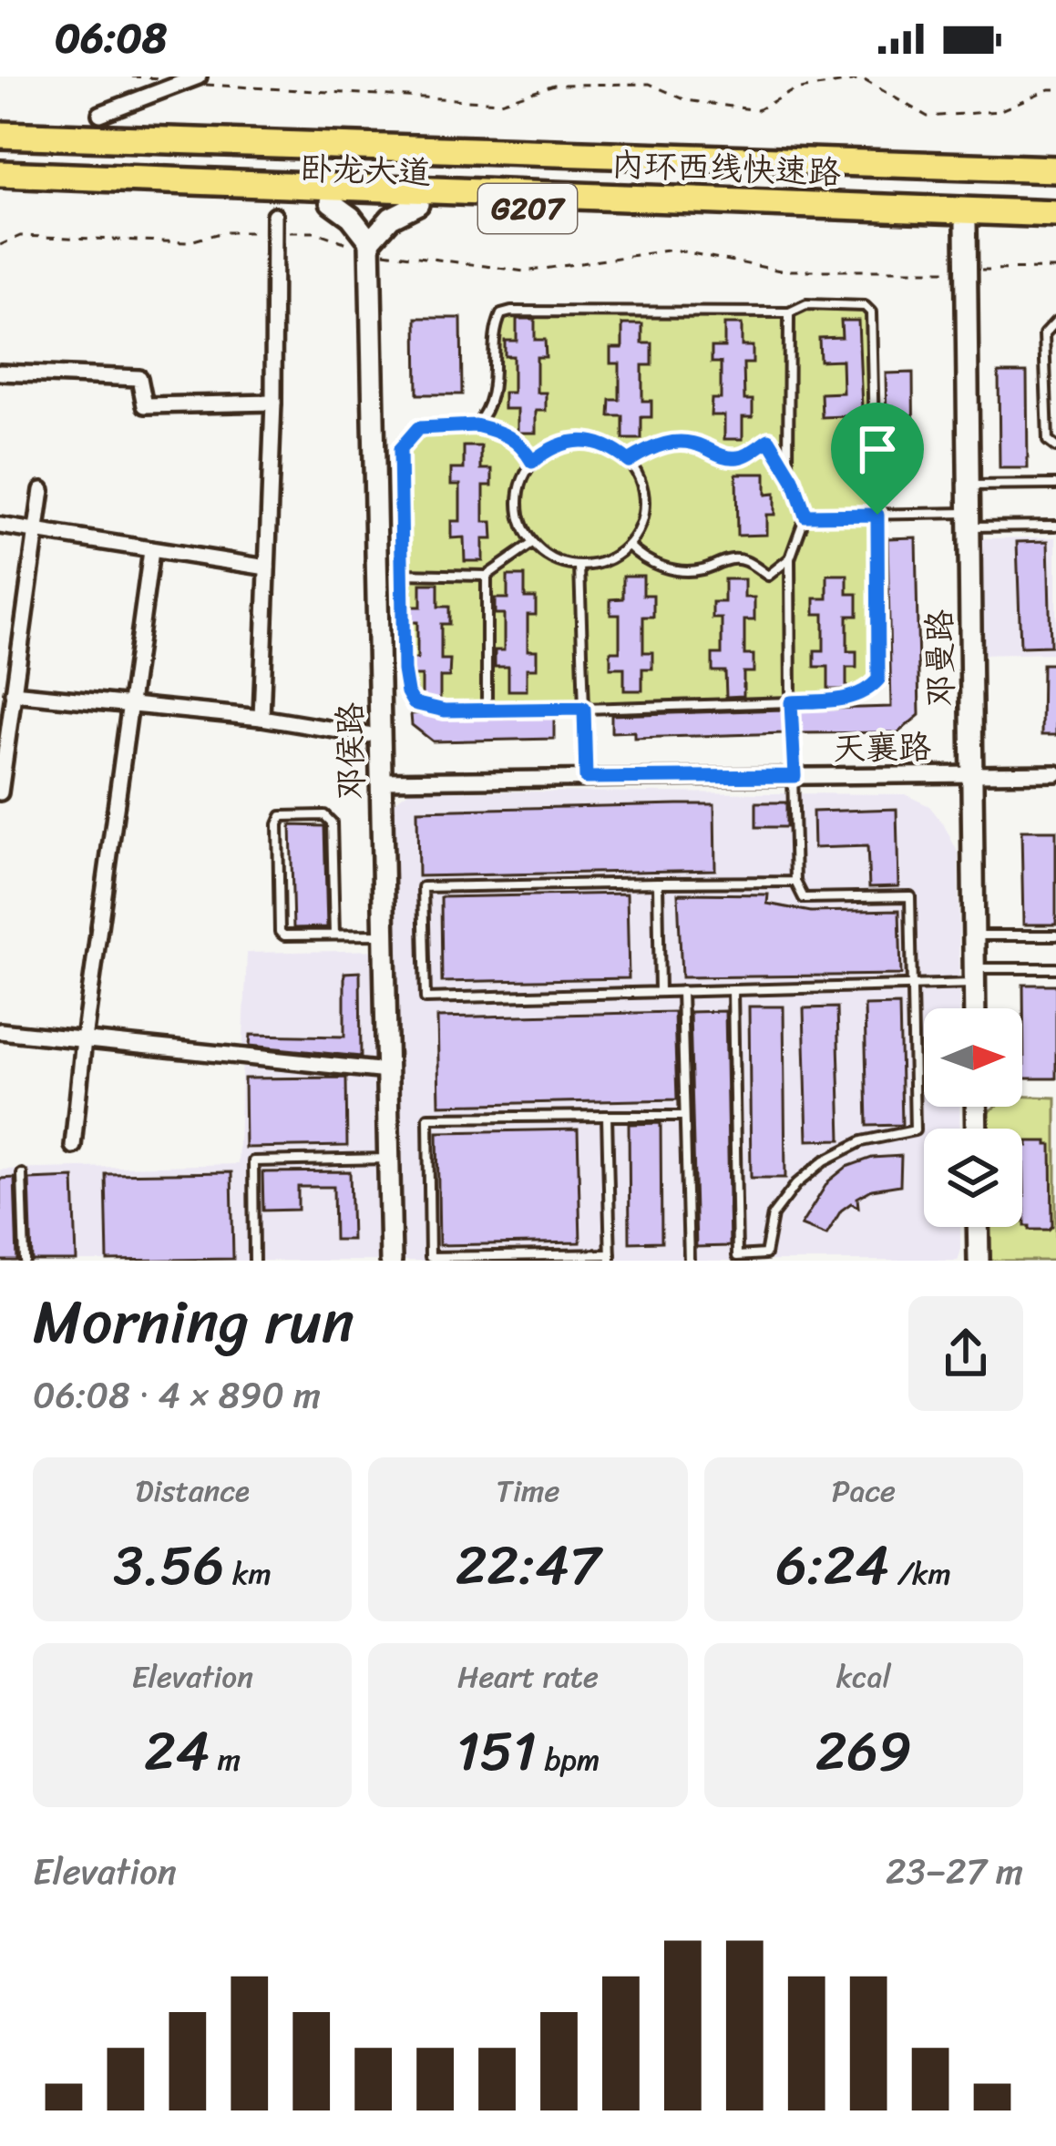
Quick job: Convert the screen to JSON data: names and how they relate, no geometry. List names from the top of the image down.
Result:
{
  "streets": {
    "highway": ["内环西线快速路", "卧龙大道", "G207"],
    "street": ["邓曼路", "天襄路", "邓侯路"]
  },
  "crossings": [
    ["卧龙大道", "邓曼路"],
    ["邓曼路", "天襄路"],
    ["天襄路", "邓侯路"]
  ],
  "north": "right",
  "page": {
    "status": "06:08",
    "heading": ["Morning run", "06:08 · 4 × 890 m"],
    "stats": [
      ["Distance", "3.56 km"],
      ["Time", "22:47"],
      ["Pace", "6:24 /km"],
      ["Elevation", "24 m"],
      ["Heart rate", "151 bpm"],
      ["kcal", "269"]
    ],
    "chart": ["Elevation", "23–27 m"]
  }
}
